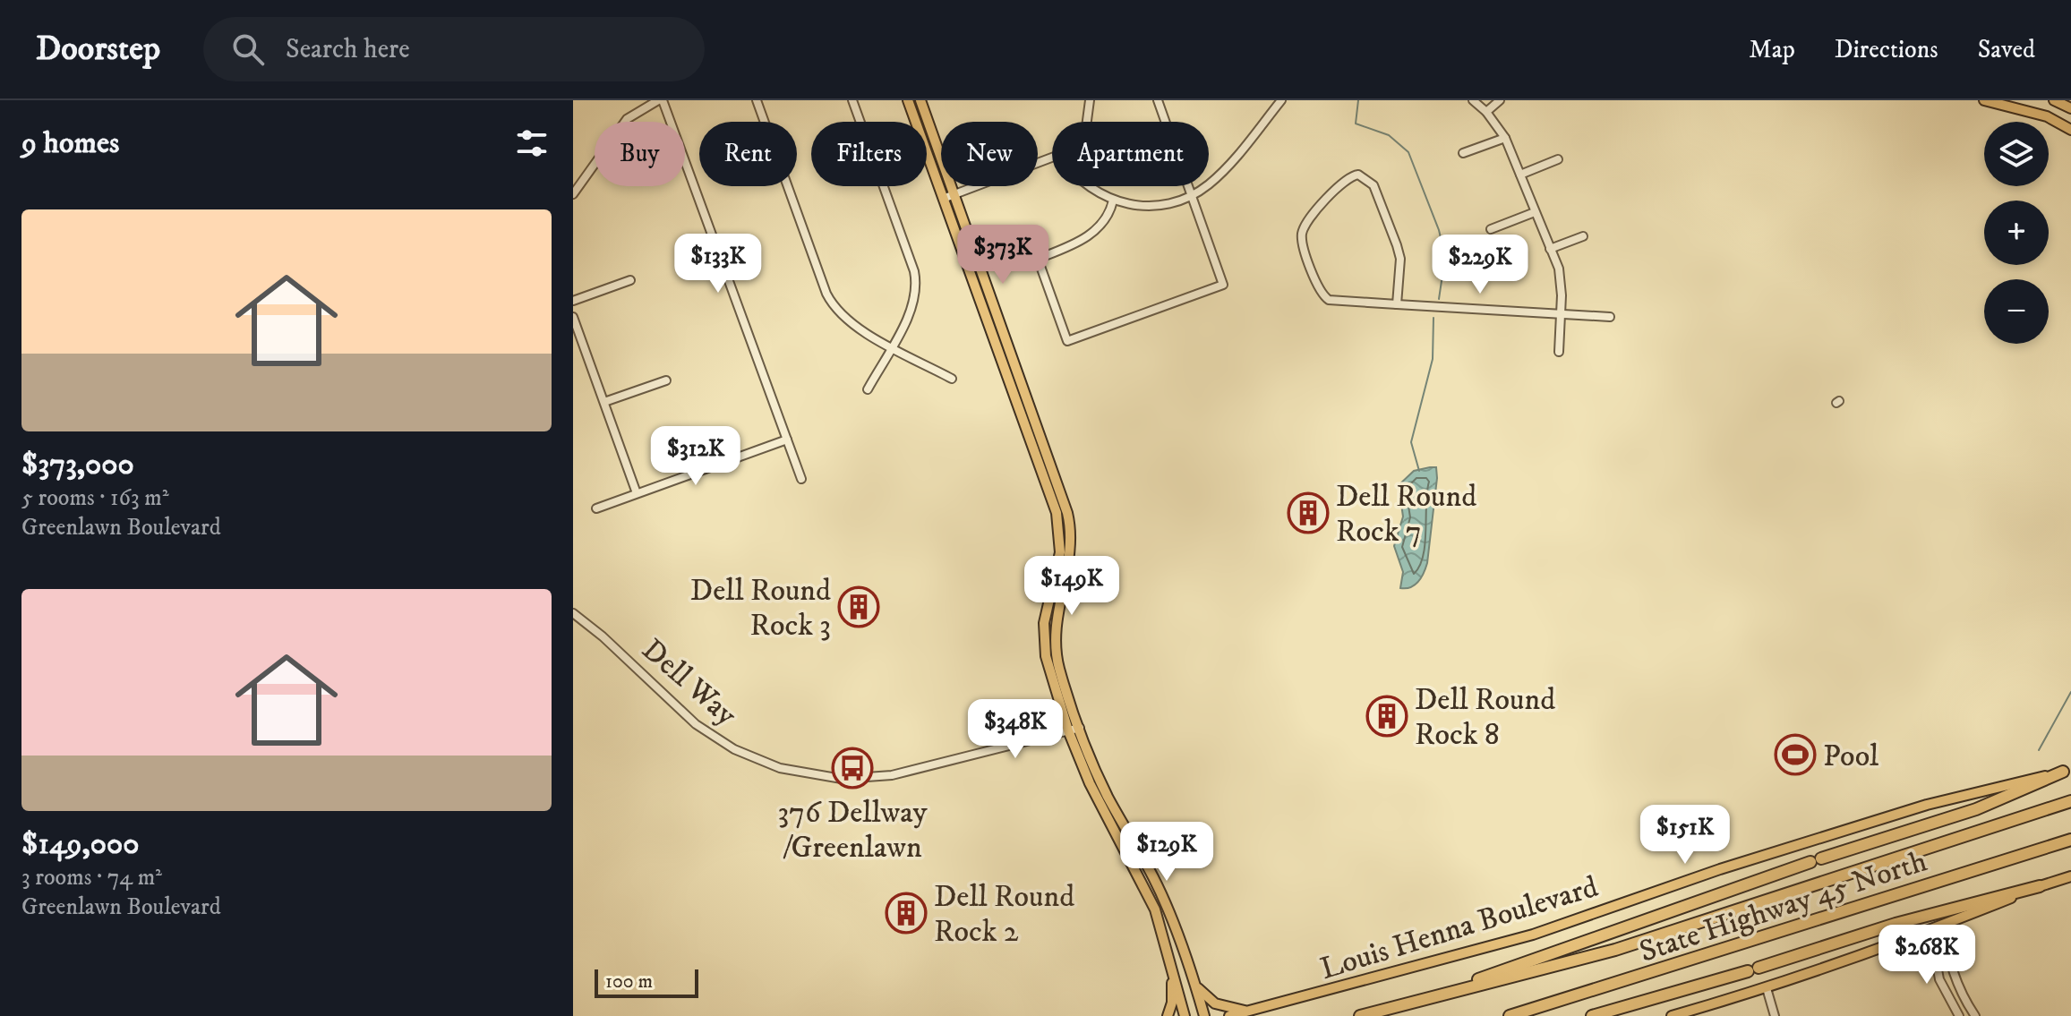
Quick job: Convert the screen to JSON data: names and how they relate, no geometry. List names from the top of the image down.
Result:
{
  "streets": {
    "highway": ["State Highway 45 North"],
    "main road": ["Louis Henna Boulevard"],
    "street": ["Dell Way"]
  },
  "places": {
    "building": [
      "Dell Round Rock 7",
      "Dell Round Rock 3",
      "Dell Round Rock 8",
      "Dell Round Rock 2"
    ],
    "sports": ["Pool"],
    "bus stop": ["376 Dellway /Greenlawn"]
  },
  "scale_bar": "100 m",
  "page": {
    "header": "Doorstep",
    "search": "Search here",
    "nav": ["Map", "Directions", "Saved"],
    "heading": "9 homes",
    "map_buttons": ["+", "−"],
    "chip": [
      "Buy",
      "Rent",
      "Filters",
      "New",
      "Apartment"
    ],
    "list": [
      {
        "name": "$373,000",
        "note": "5 rooms · 163 m² · Greenlawn Boulevard"
      },
      {
        "name": "$149,000",
        "note": "3 rooms · 74 m² · Greenlawn Boulevard"
      }
    ],
    "price": [
      "$373K",
      "$133K",
      "$229K",
      "$312K",
      "$149K",
      "$348K",
      "$151K",
      "$129K",
      "$268K"
    ],
    "scale": "100 m"
  }
}
